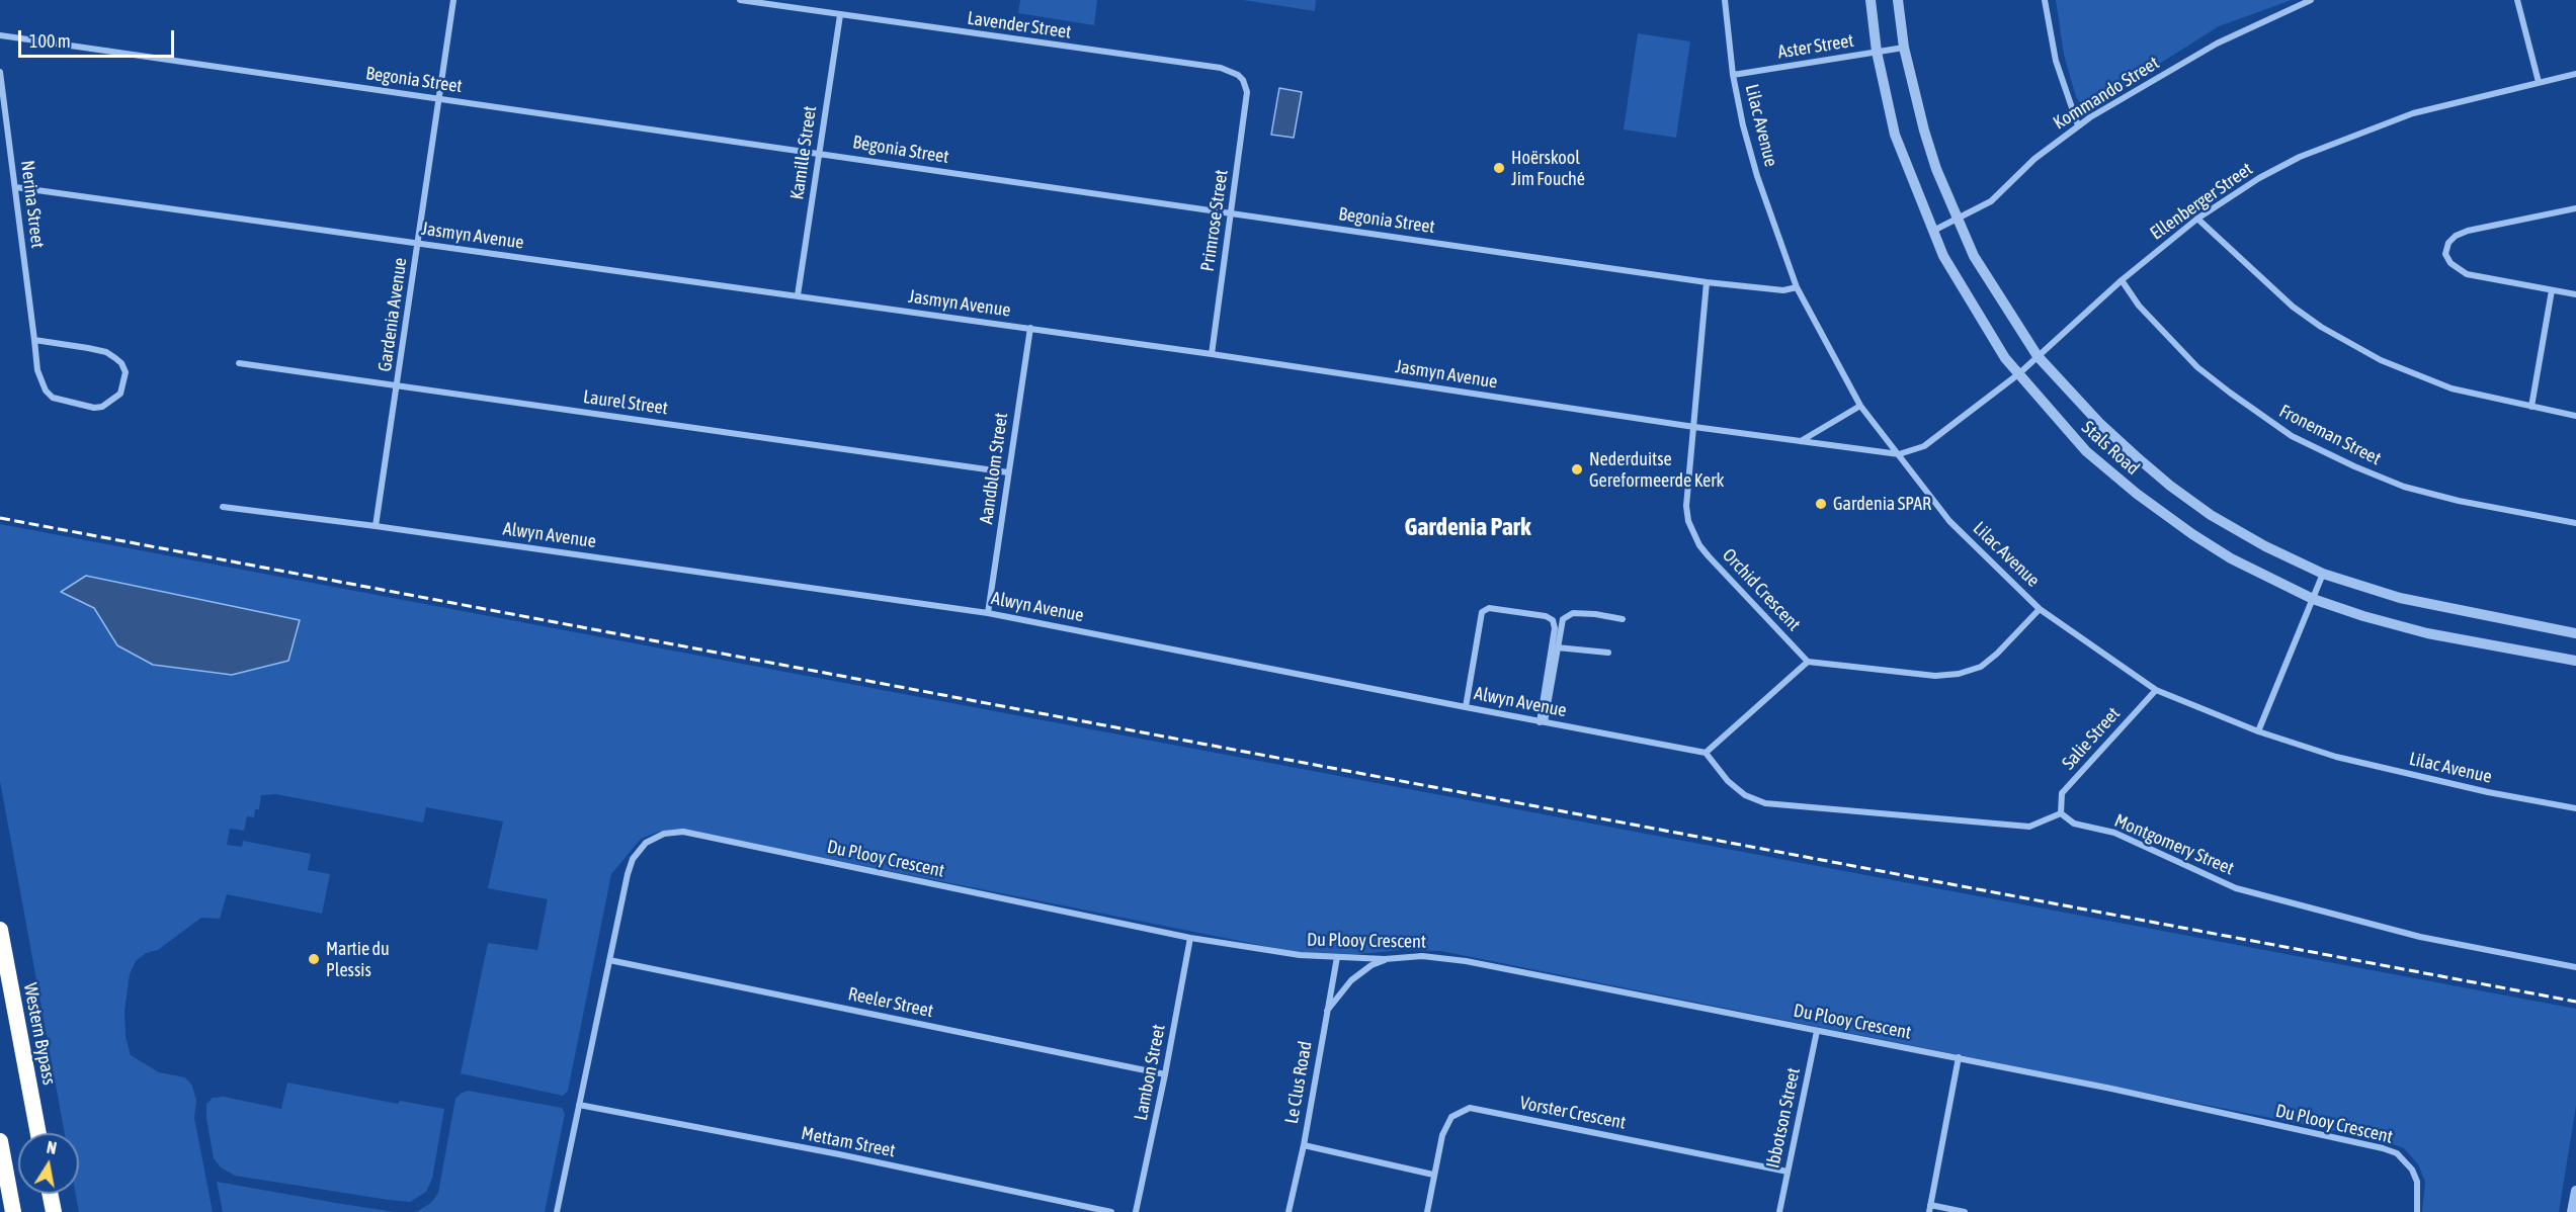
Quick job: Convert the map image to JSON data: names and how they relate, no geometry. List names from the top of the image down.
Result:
{
  "streets": {
    "highway": ["Western Bypass"],
    "street": [
      "Lavender Street",
      "Aster Street",
      "Begonia Street",
      "Kommando Street",
      "Lilac Avenue",
      "Kamille Street",
      "Ellenberger Street",
      "Nerina Street",
      "Primrose Street",
      "Jasmyn Avenue",
      "Gardenia Avenue",
      "Laurel Street",
      "Froneman Street",
      "Stals Road",
      "Aandblom Street",
      "Alwyn Avenue",
      "Orchid Crescent",
      "Salie Street",
      "Montgomery Street",
      "Du Plooy Crescent",
      "Reeler Street",
      "Lambon Street",
      "Le Clus Road",
      "Vorster Crescent",
      "Ibbotson Street",
      "Mettam Street"
    ]
  },
  "crossings": [
    ["Lavender Street", "Kamille Street"],
    ["Lavender Street", "Primrose Street"],
    ["Aster Street", "Lilac Avenue"],
    ["Aster Street", "Stals Road"],
    ["Begonia Street", "Lilac Avenue"],
    ["Begonia Street", "Kamille Street"],
    ["Begonia Street", "Primrose Street"],
    ["Begonia Street", "Gardenia Avenue"],
    ["Begonia Street", "Orchid Crescent"],
    ["Kommando Street", "Stals Road"],
    ["Lilac Avenue", "Ellenberger Street"],
    ["Lilac Avenue", "Jasmyn Avenue"],
    ["Lilac Avenue", "Salie Street"],
    ["Kamille Street", "Jasmyn Avenue"],
    ["Ellenberger Street", "Jasmyn Avenue"],
    ["Ellenberger Street", "Froneman Street"],
    ["Ellenberger Street", "Stals Road"],
    ["Nerina Street", "Jasmyn Avenue"],
    ["Primrose Street", "Jasmyn Avenue"],
    ["Jasmyn Avenue", "Gardenia Avenue"],
    ["Jasmyn Avenue", "Aandblom Street"],
    ["Jasmyn Avenue", "Orchid Crescent"],
    ["Gardenia Avenue", "Laurel Street"],
    ["Gardenia Avenue", "Alwyn Avenue"],
    ["Laurel Street", "Aandblom Street"],
    ["Aandblom Street", "Alwyn Avenue"],
    ["Salie Street", "Montgomery Street"],
    ["Du Plooy Crescent", "Reeler Street"],
    ["Du Plooy Crescent", "Lambon Street"],
    ["Du Plooy Crescent", "Le Clus Road"],
    ["Du Plooy Crescent", "Ibbotson Street"],
    ["Du Plooy Crescent", "Mettam Street"],
    ["Reeler Street", "Lambon Street"],
    ["Vorster Crescent", "Ibbotson Street"]
  ],
  "districts": ["Gardenia Park"],
  "places": [
    "Hoërskool Jim Fouché",
    "Nederduitse Gereformeerde Kerk",
    "Gardenia SPAR",
    "Martie du Plessis"
  ],
  "scale_bar": "100 m",
  "north": "top"
}
